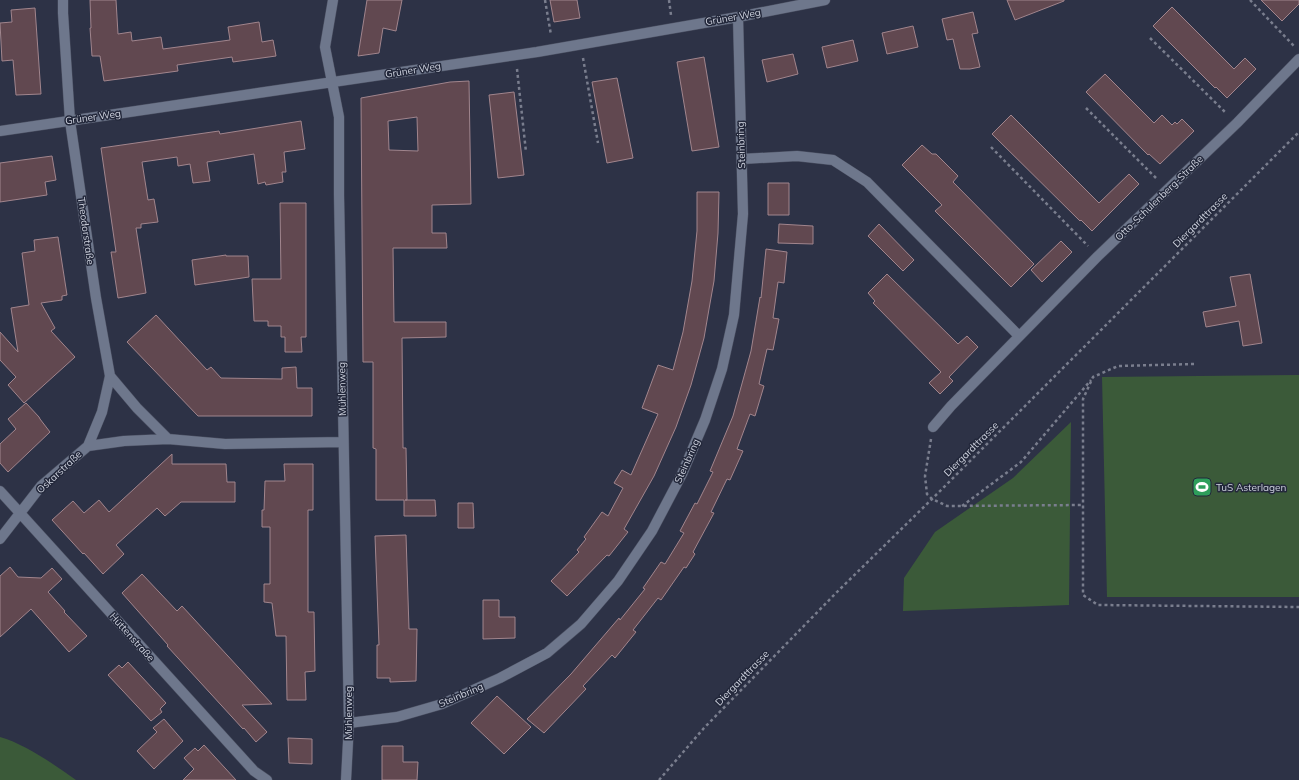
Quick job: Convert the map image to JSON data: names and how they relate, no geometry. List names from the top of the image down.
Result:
{
  "streets": {
    "street": [
      "Grüner Weg",
      "Steinbring",
      "Otto-Schulenberg-Straße",
      "Theodorstraße",
      "Mühlenweg",
      "Oskarstraße",
      "Hüttenstraße"
    ],
    "path": ["Diergardttrasse"]
  },
  "crossings": [
    ["Grüner Weg", "Steinbring"],
    ["Grüner Weg", "Theodorstraße"],
    ["Grüner Weg", "Mühlenweg"],
    ["Steinbring", "Mühlenweg"],
    ["Theodorstraße", "Oskarstraße"],
    ["Oskarstraße", "Hüttenstraße"]
  ],
  "places": {
    "sports": ["TuS Asterlagen"]
  }
}
